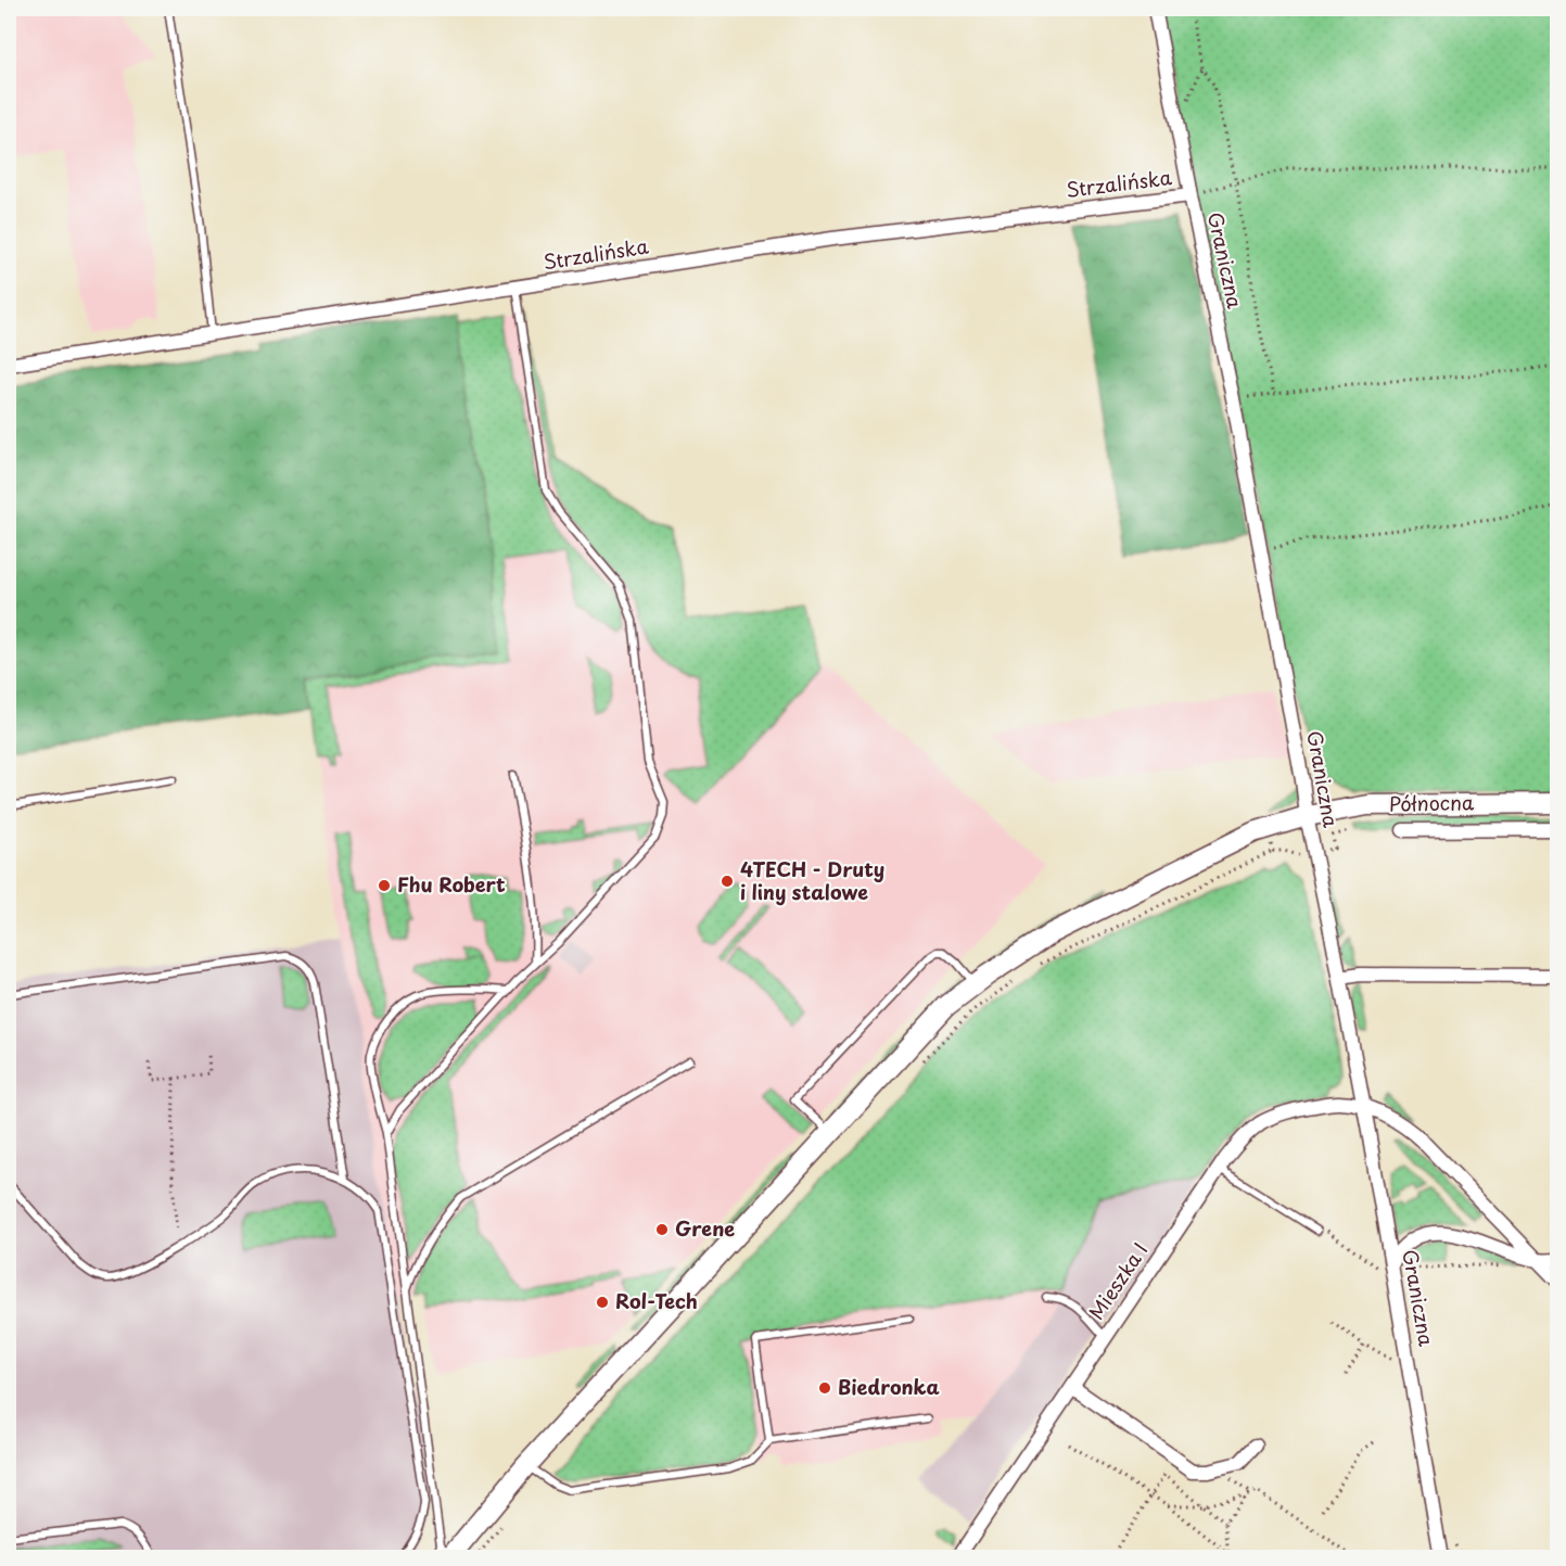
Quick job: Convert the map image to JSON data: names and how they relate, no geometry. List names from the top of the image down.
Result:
{
  "streets": {
    "main road": ["Północna"],
    "street": ["Strzalińska", "Graniczna", "Mieszka I"]
  },
  "crossings": [
    ["Strzalińska", "Graniczna"],
    ["Graniczna", "Północna"],
    ["Graniczna", "Mieszka I"]
  ],
  "places": [
    "4TECH - Druty i liny stalowe",
    "Fhu Robert",
    "Grene",
    "Rol-Tech",
    "Biedronka"
  ]
}
